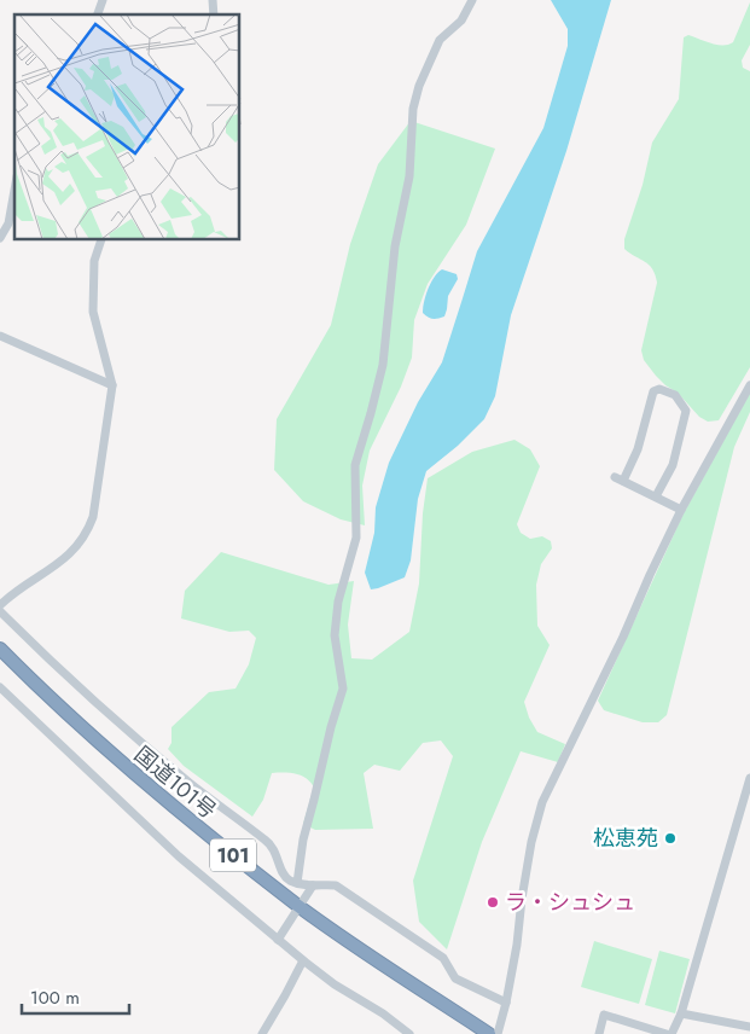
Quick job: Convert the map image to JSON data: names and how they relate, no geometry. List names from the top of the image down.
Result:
{
  "streets": {
    "highway": ["国道101号", "101"]
  },
  "places": ["松恵苑", "ラ・シュシュ"],
  "scale_bar": "100 m"
}
